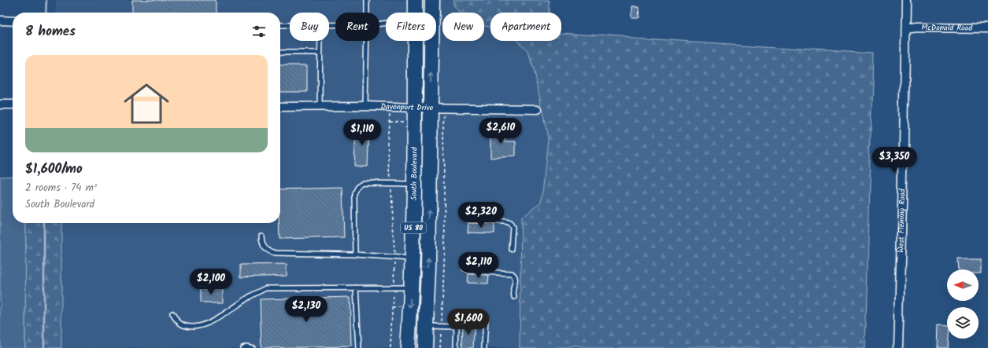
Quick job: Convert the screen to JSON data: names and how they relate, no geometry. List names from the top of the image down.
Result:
{
  "streets": {
    "highway": ["South Boulevard", "US 80"],
    "street": ["McDonald Road", "Davenport Drive", "West Fleming Road"]
  },
  "crossings": [
    ["McDonald Road", "West Fleming Road"],
    ["Davenport Drive", "South Boulevard"]
  ],
  "north": "left",
  "page": {
    "chip": [
      "Buy",
      "Rent",
      "Filters",
      "New",
      "Apartment"
    ],
    "heading": "8 homes",
    "list": [
      {
        "name": "$1,600/mo",
        "note": "2 rooms · 74 m² · South Boulevard"
      }
    ],
    "price": [
      "$2,610",
      "$1,110",
      "$3,350",
      "$2,320",
      "$2,110",
      "$2,100",
      "$2,130",
      "$1,600"
    ]
  }
}
